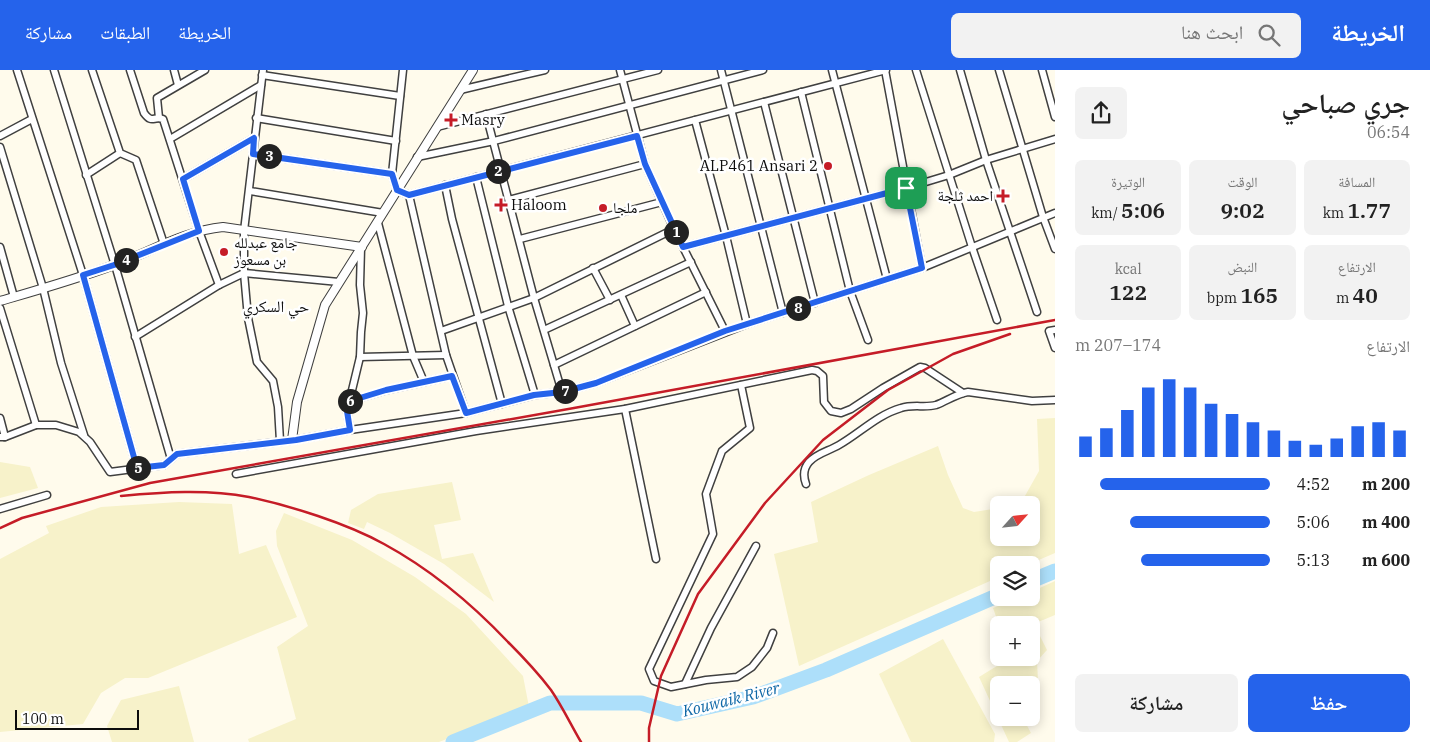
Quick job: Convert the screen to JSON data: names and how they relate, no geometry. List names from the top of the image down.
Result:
{
  "districts": ["حي السكري"],
  "water": ["Kouwaik River"],
  "places": {
    "health": ["Masry", "احمد ثلجة", "Haloom"],
    "other": ["ALP461 Ansari 2", "ملجا", "جامع عبدلله بن مسعوز"]
  },
  "scale_bar": "100 m",
  "north": "top right",
  "page": {
    "header": "الخريطة",
    "search": "ابحث هنا",
    "nav": ["الخريطة", "الطبقات", "مشاركة"],
    "heading": ["جري صباحي", "06:54"],
    "pins": [
      "3",
      "2",
      "1",
      "4",
      "8",
      "7",
      "6",
      "5"
    ],
    "stats": [
      ["المسافة", "1.77 km"],
      ["الوقت", "9:02"],
      ["الوتيرة", "5:06 /km"],
      ["الارتفاع", "40 m"],
      ["النبض", "165 bpm"],
      ["kcal", "122"]
    ],
    "chart": ["الارتفاع", "174–207 m"],
    "list": [
      {
        "name": "200 m",
        "note": "4:52"
      },
      {
        "name": "400 m",
        "note": "5:06"
      },
      {
        "name": "600 m",
        "note": "5:13"
      }
    ],
    "map_buttons": ["+", "−"],
    "buttons": ["حفظ", "مشاركة"],
    "scale": "100 m"
  }
}
